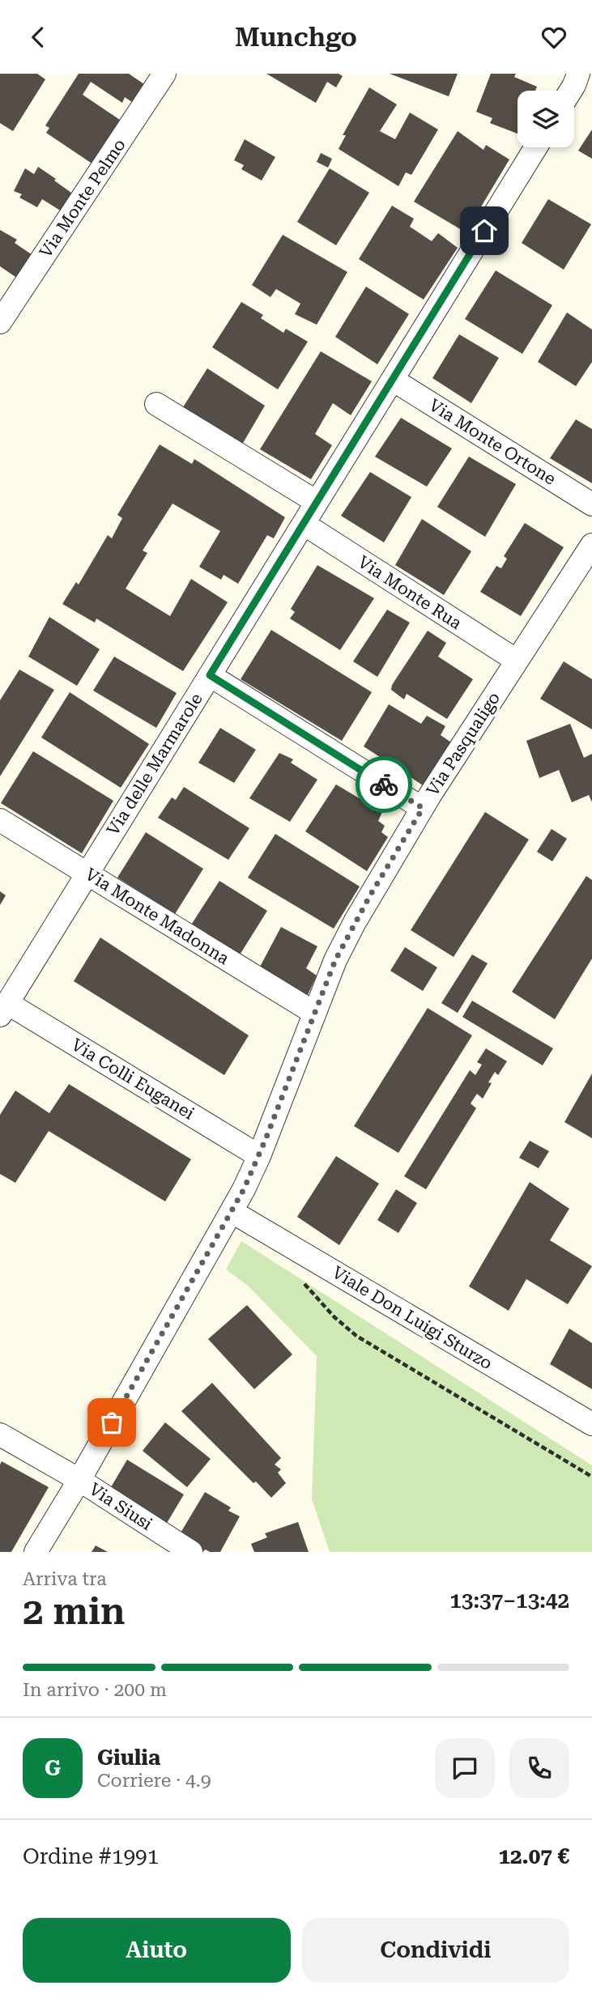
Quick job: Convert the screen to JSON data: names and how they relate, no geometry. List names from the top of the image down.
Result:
{
  "streets": {
    "street": [
      "Via Monte Pelmo",
      "Via Monte Ortone",
      "Via Monte Rua",
      "Via Pasqualigo",
      "Via delle Marmarole",
      "Via Monte Madonna",
      "Via Colli Euganei",
      "Viale Don Luigi Sturzo",
      "Via Siusi"
    ]
  },
  "crossings": [
    ["Via Monte Ortone", "Via delle Marmarole"],
    ["Via Monte Rua", "Via Pasqualigo"],
    ["Via Monte Rua", "Via delle Marmarole"],
    ["Via Pasqualigo", "Via Monte Madonna"],
    ["Via Pasqualigo", "Via Colli Euganei"],
    ["Via Pasqualigo", "Viale Don Luigi Sturzo"],
    ["Via Pasqualigo", "Via Siusi"],
    ["Via delle Marmarole", "Via Monte Madonna"],
    ["Via delle Marmarole", "Via Colli Euganei"]
  ],
  "page": {
    "header": "Munchgo",
    "heading": ["2 min", "Arriva tra", "13:37–13:42"],
    "panel": [
      "Giulia",
      "Corriere · 4.9",
      "Ordine #1991",
      "12.07 €"
    ],
    "bar": "In arrivo · 200 m",
    "round": "G",
    "buttons": ["Aiuto", "Condividi"]
  }
}
